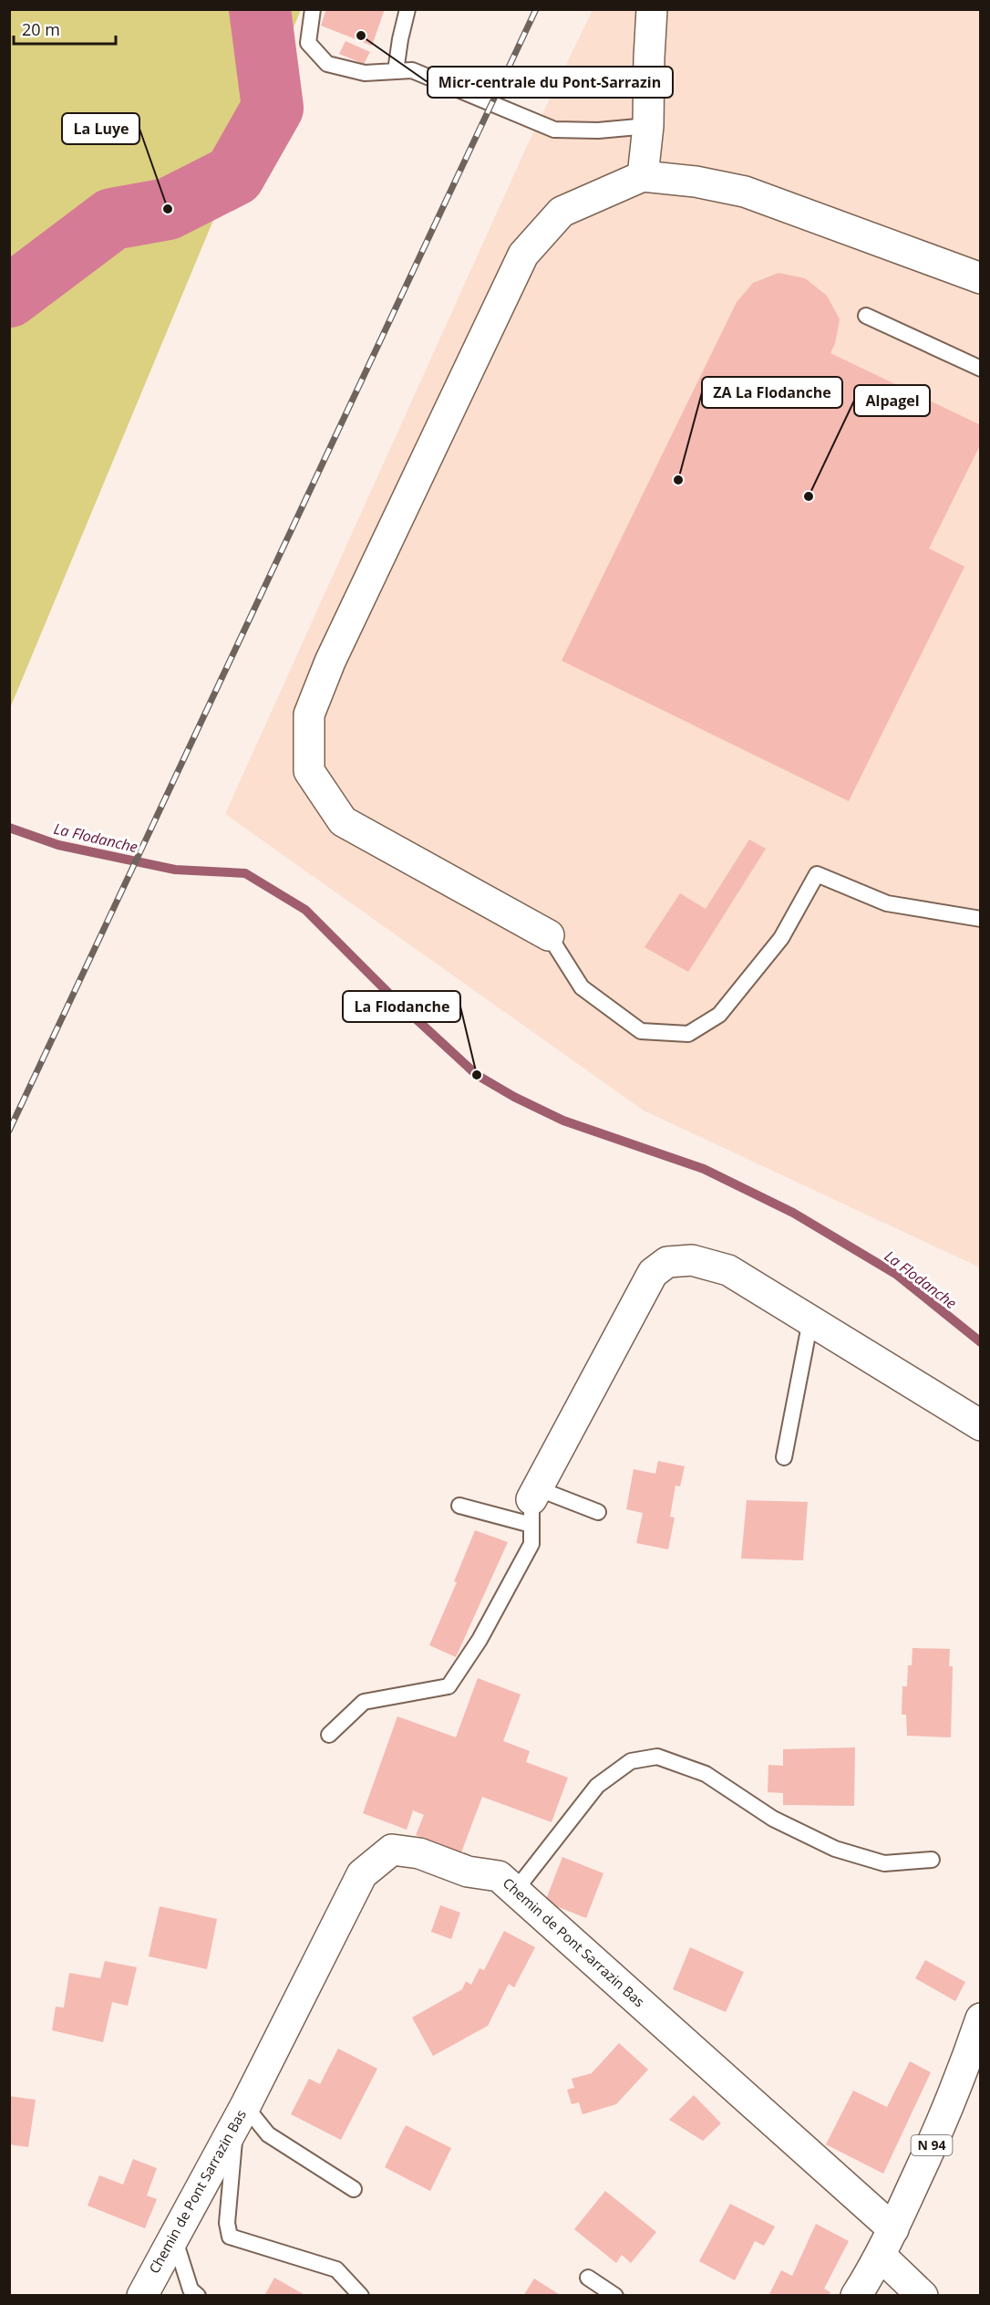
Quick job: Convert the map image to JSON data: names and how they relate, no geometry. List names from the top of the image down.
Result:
{
  "streets": {
    "street": ["Chemin de Pont Sarrazin Bas", "N 94"]
  },
  "crossings": [
    ["Chemin de Pont Sarrazin Bas", "N 94"]
  ],
  "water": ["La Flodanche"],
  "places": [
    "Micr-centrale du Pont-Sarrazin",
    "La Luye",
    "ZA La Flodanche",
    "Alpagel",
    "La Flodanche"
  ],
  "scale_bar": "20 m"
}
